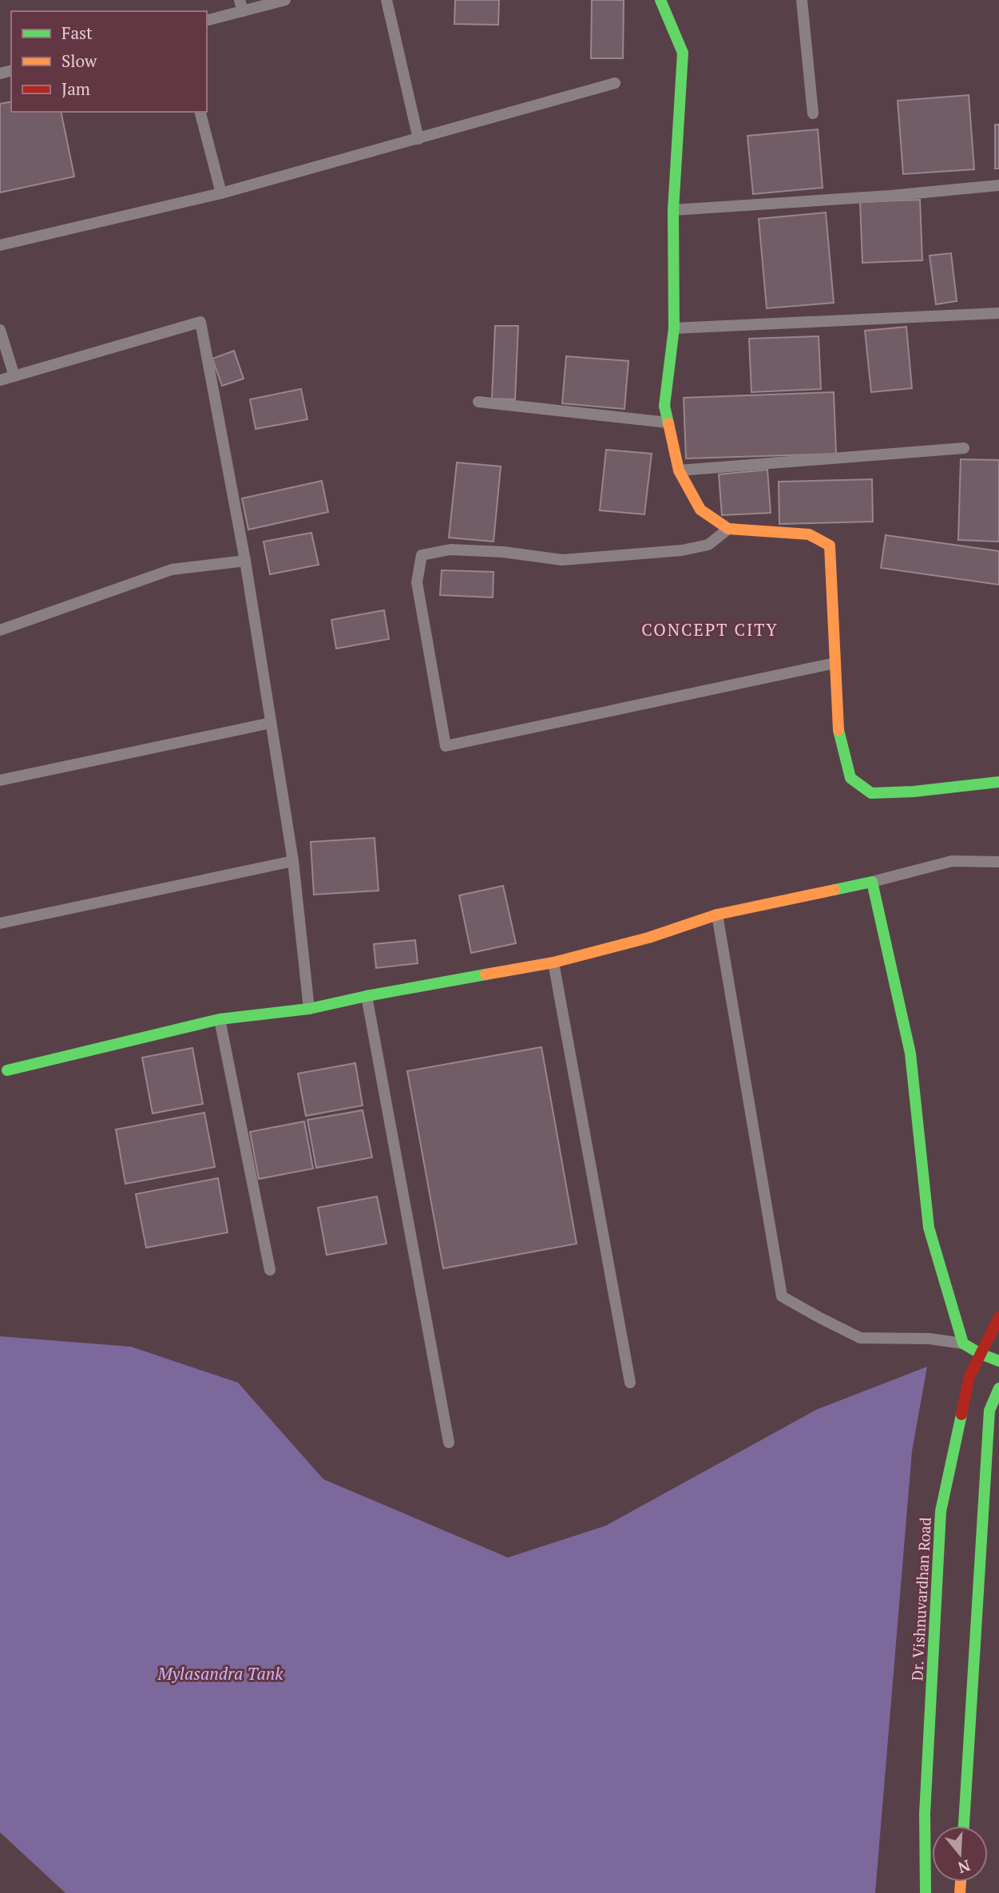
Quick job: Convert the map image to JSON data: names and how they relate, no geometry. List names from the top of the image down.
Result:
{
  "streets": {
    "street": ["Dr. Vishnuvardhan Road"]
  },
  "districts": ["CONCEPT CITY"],
  "water": ["Mylasandra Tank"],
  "legend": ["Fast", "Slow", "Jam"],
  "north": "bottom"
}
